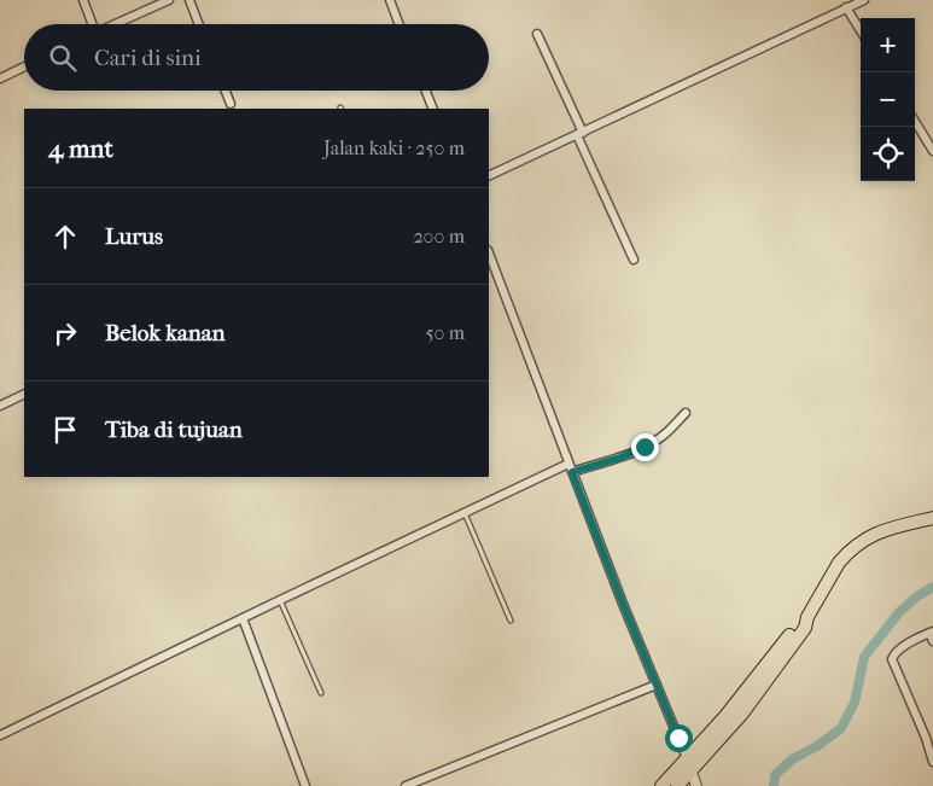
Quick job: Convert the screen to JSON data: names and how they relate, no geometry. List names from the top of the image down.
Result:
{
  "page": {
    "map_buttons": ["+", "−"],
    "search": "Cari di sini",
    "heading": ["4 mnt", "Jalan kaki · 250 m"],
    "list": [
      ["Lurus", "200 m"],
      ["Belok kanan", "50 m"],
      "Tiba di tujuan"
    ]
  }
}
